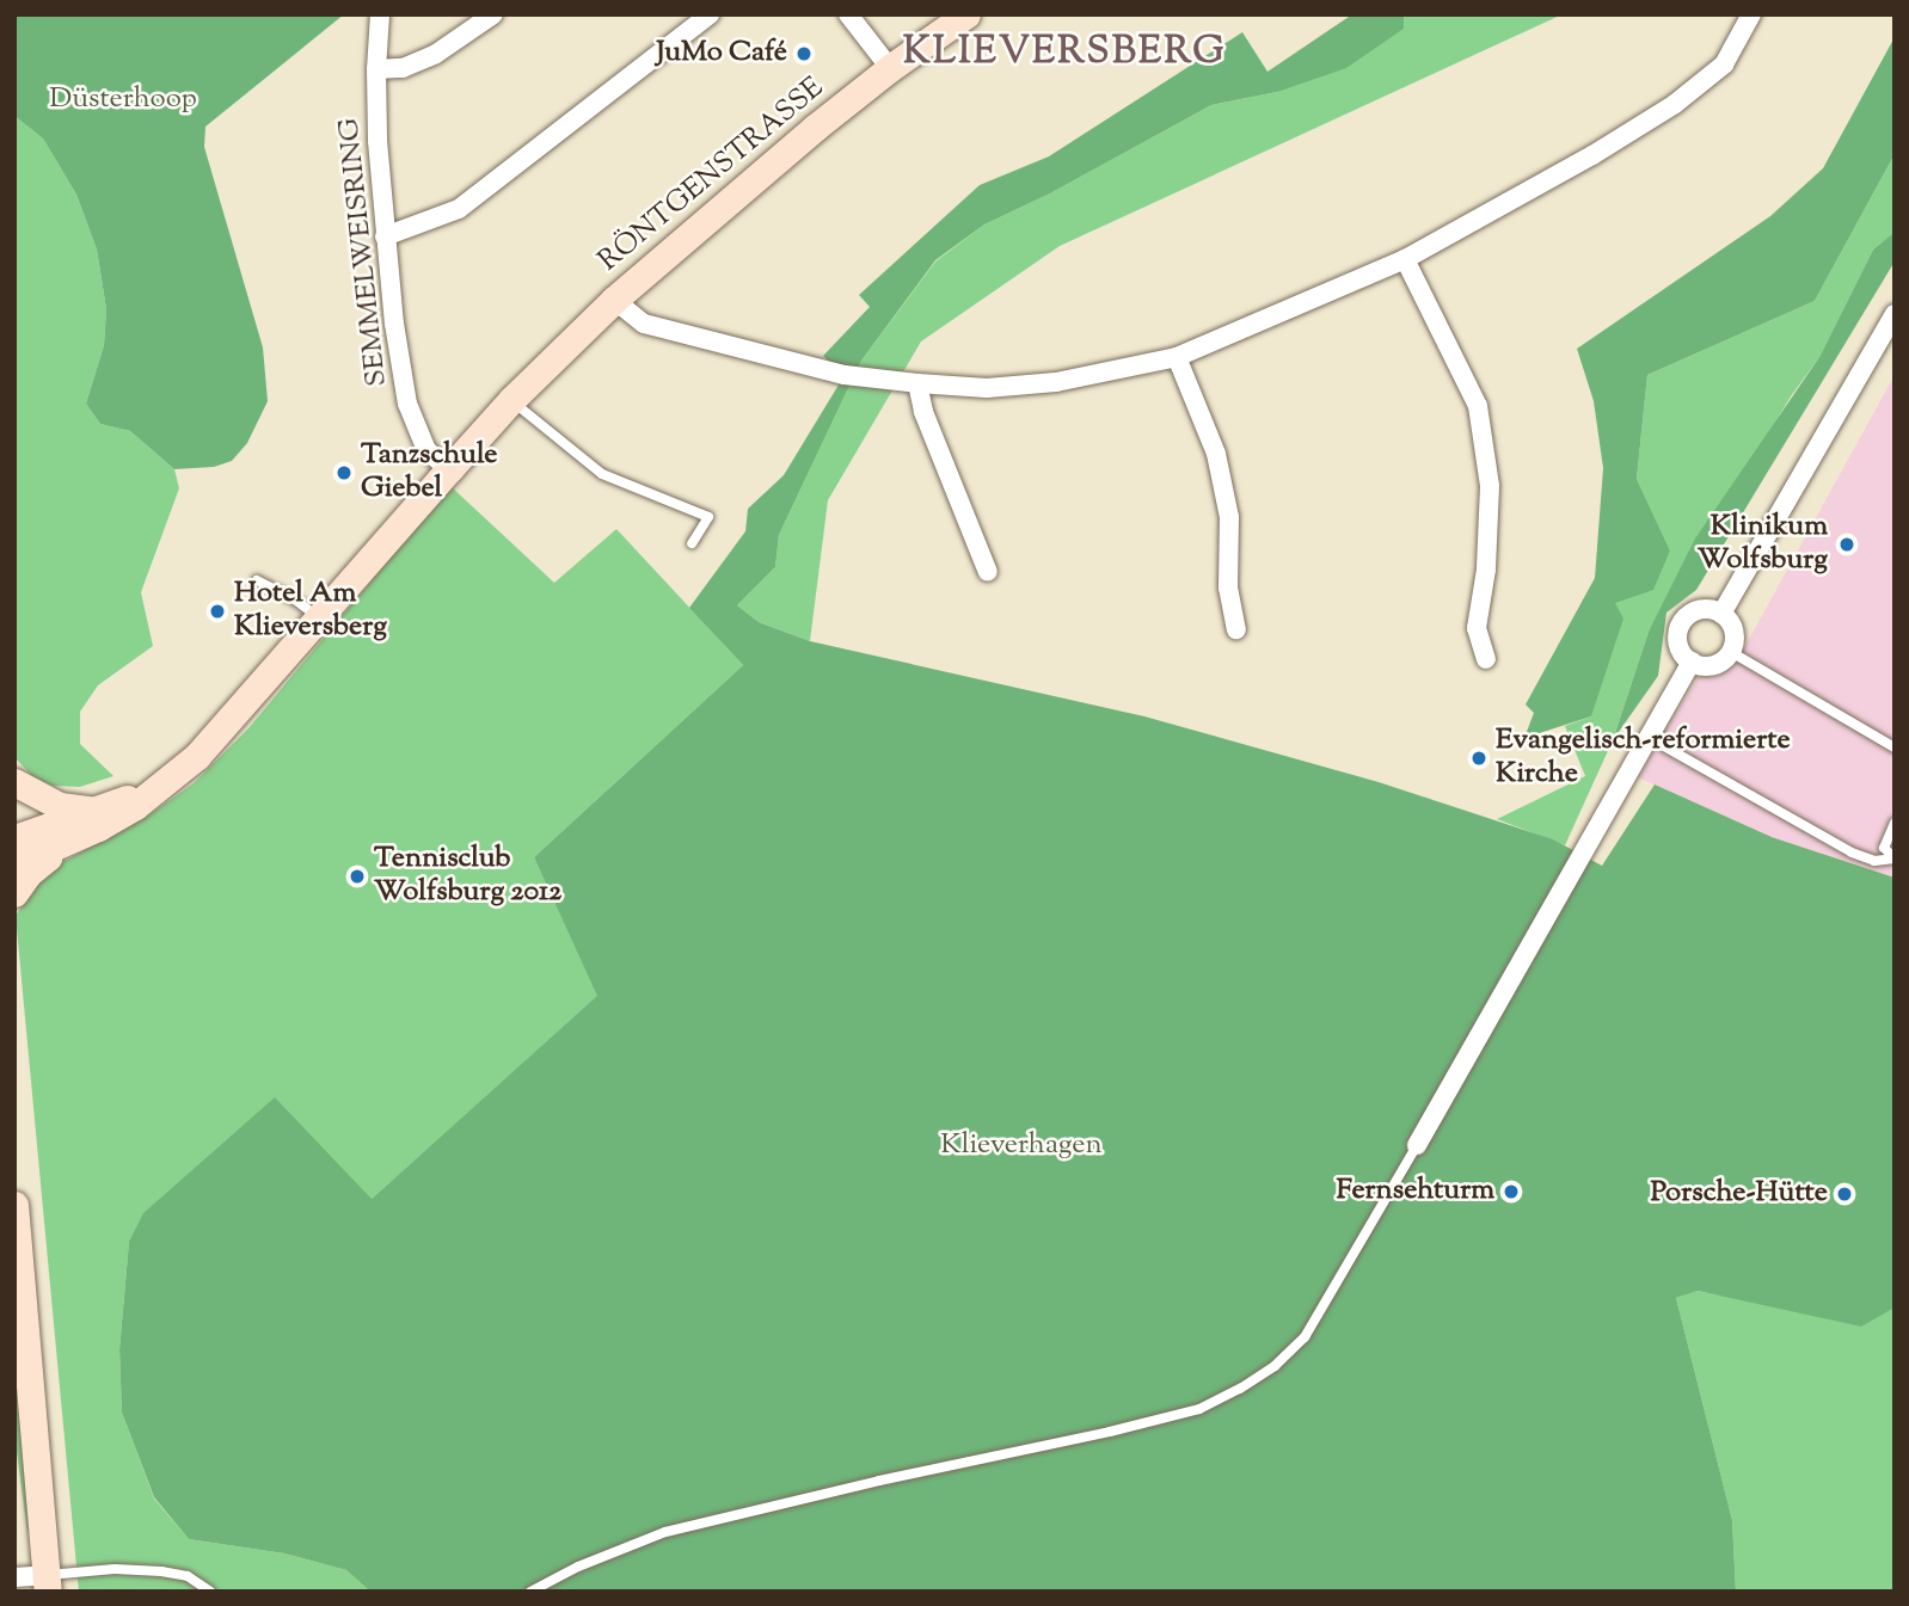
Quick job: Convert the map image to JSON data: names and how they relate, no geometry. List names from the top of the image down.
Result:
{
  "streets": {
    "street": ["RÖNTGENSTRASSE", "SEMMELWEISRING"]
  },
  "crossings": [
    ["RÖNTGENSTRASSE", "SEMMELWEISRING"]
  ],
  "districts": ["KLIEVERSBERG"],
  "parks": ["Düsterhoop", "Klieverhagen"],
  "places": [
    "JuMo Café",
    "Tanzschule Giebel",
    "Klinikum Wolfsburg",
    "Hotel Am Klieversberg",
    "Evangelisch-reformierte Kirche",
    "Tennisclub Wolfsburg 2012",
    "Fernsehturm",
    "Porsche-Hütte"
  ]
}
